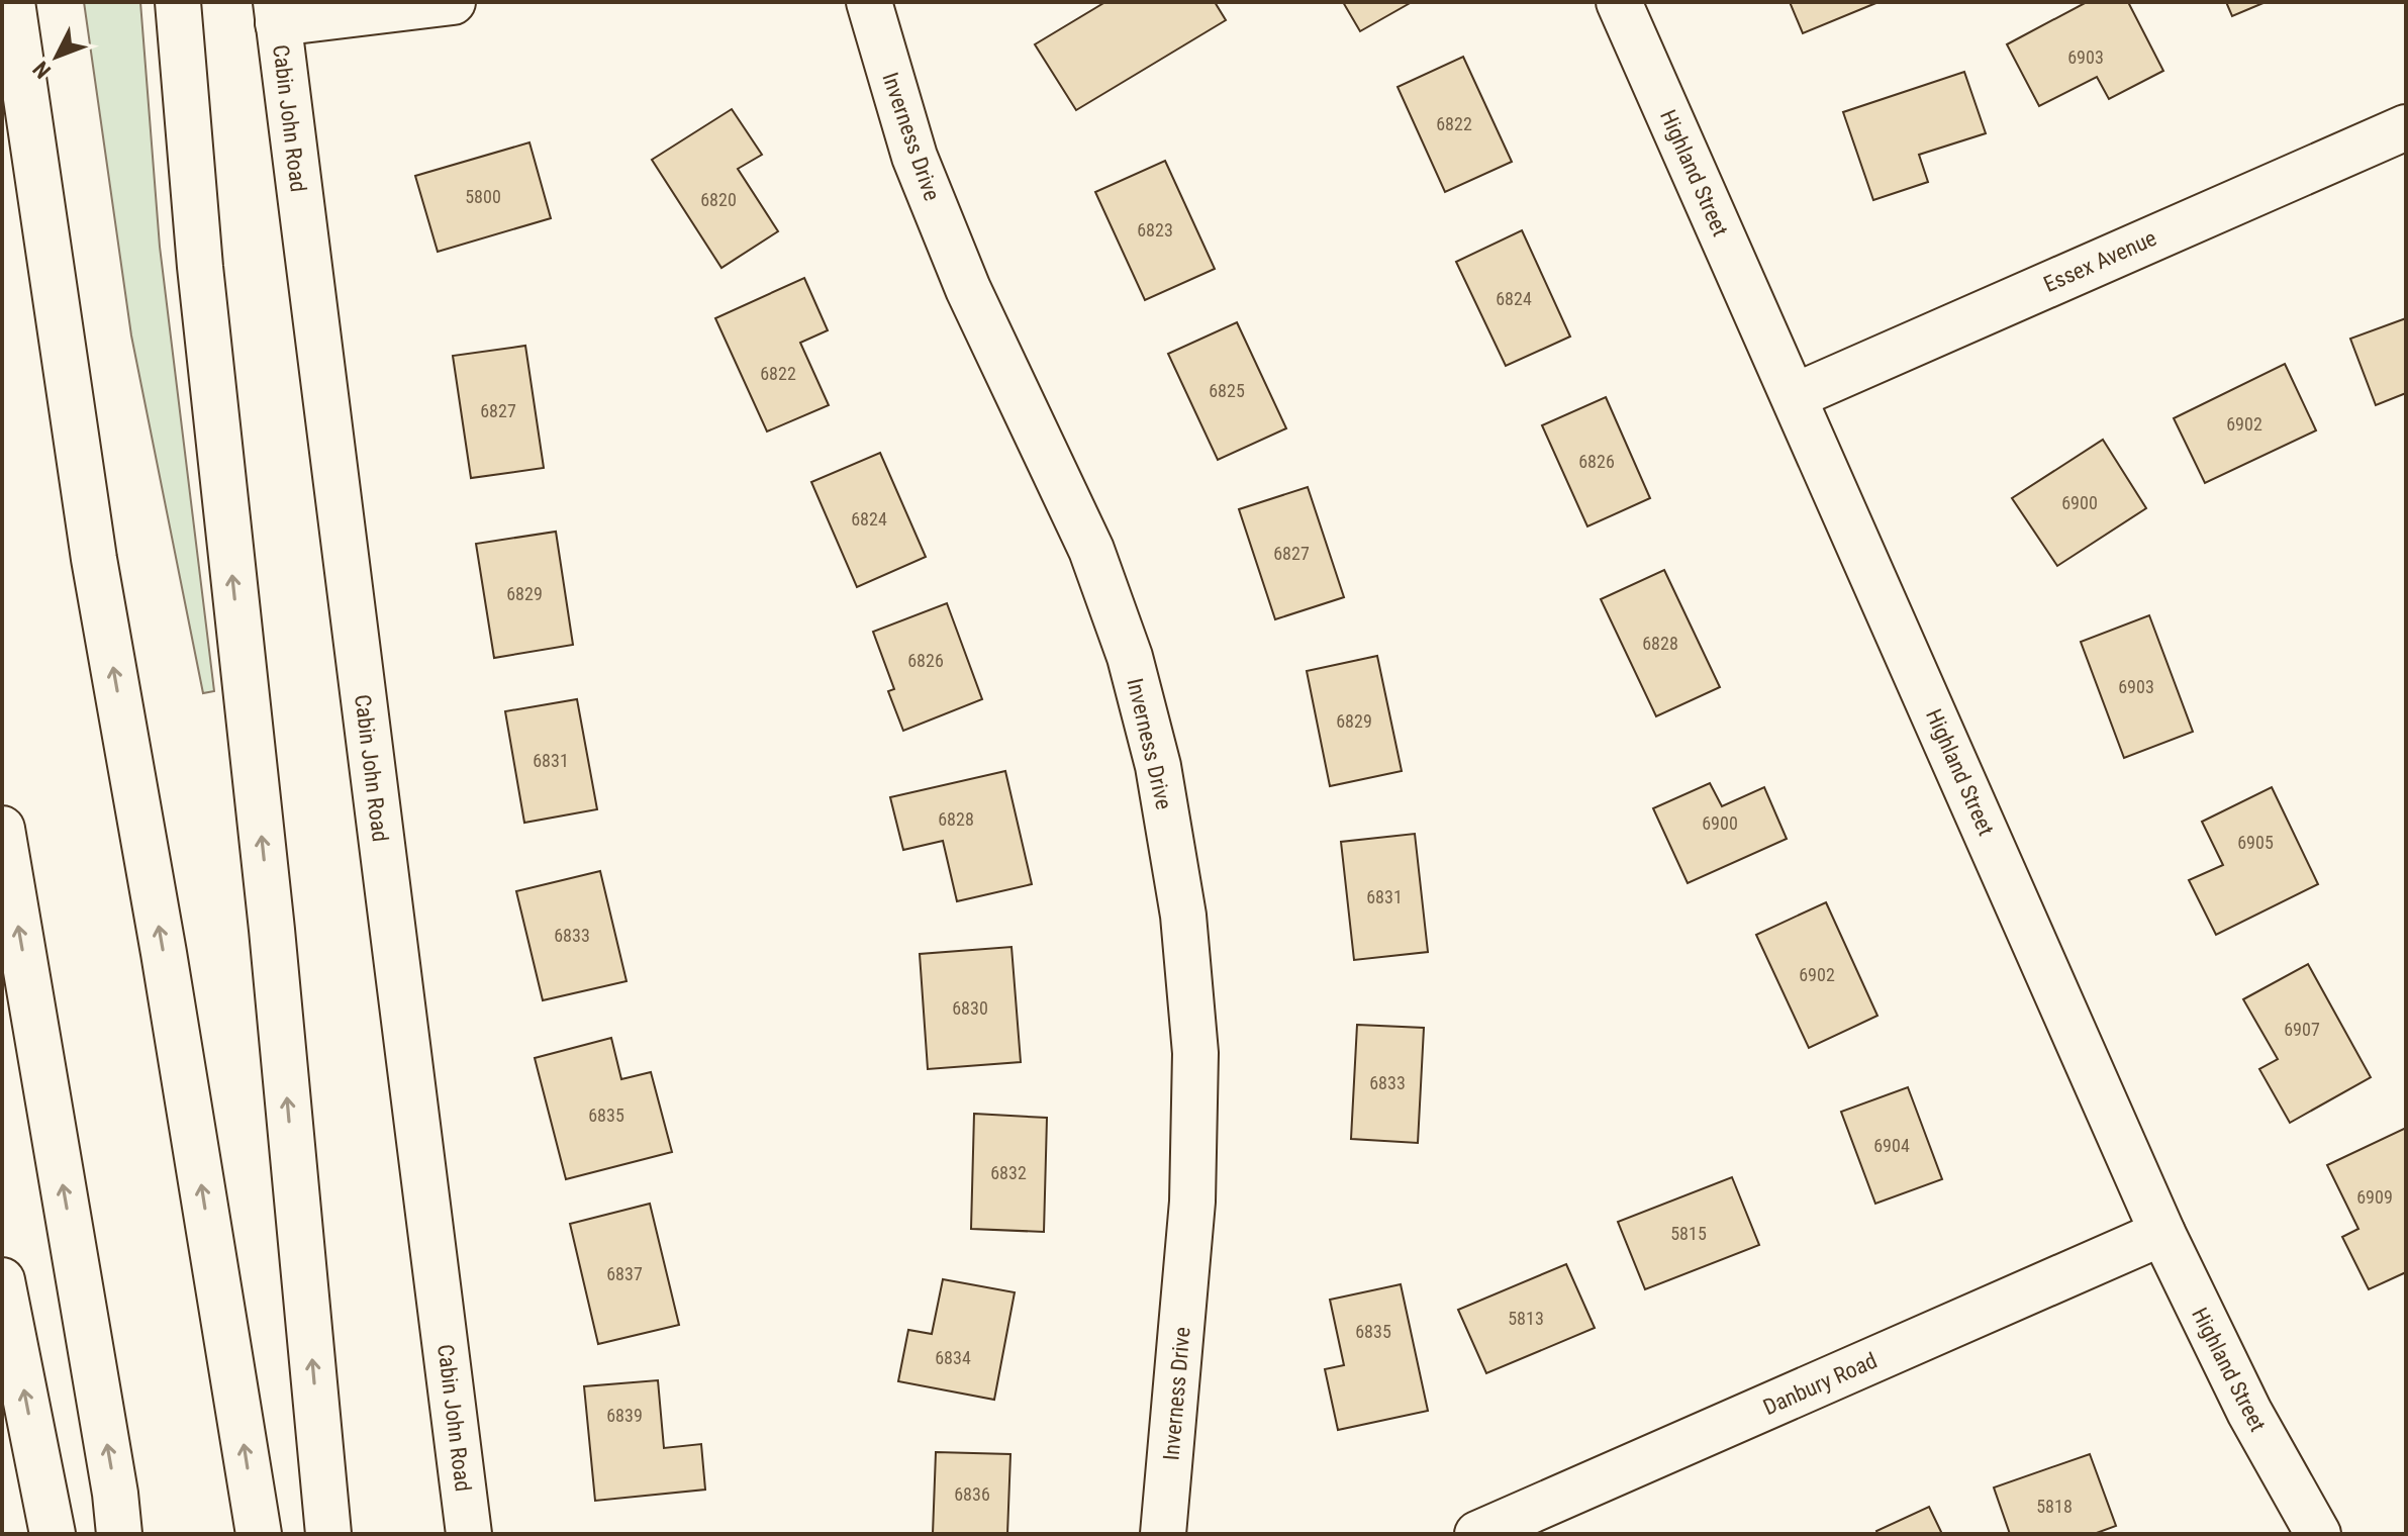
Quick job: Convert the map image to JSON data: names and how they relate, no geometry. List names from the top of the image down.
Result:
{
  "streets": {
    "main road": [
      "Cabin John Road",
      "Inverness Drive",
      "Highland Street",
      "Essex Avenue",
      "Danbury Road"
    ]
  },
  "crossings": [
    ["Highland Street", "Essex Avenue"],
    ["Highland Street", "Danbury Road"]
  ],
  "house_numbers": [
    "6903",
    "6822",
    "5800",
    "6820",
    "6823",
    "6824",
    "6822",
    "6825",
    "6827",
    "6902",
    "6826",
    "6900",
    "6824",
    "6827",
    "6829",
    "6828",
    "6826",
    "6903",
    "6829",
    "6831",
    "6828",
    "6900",
    "6905",
    "6831",
    "6833",
    "6902",
    "6830",
    "6907",
    "6833",
    "6835",
    "6904",
    "6832",
    "6909",
    "5815",
    "6837",
    "5813",
    "6835",
    "6834",
    "6839",
    "6836",
    "5818"
  ],
  "north": "bottom left"
}
